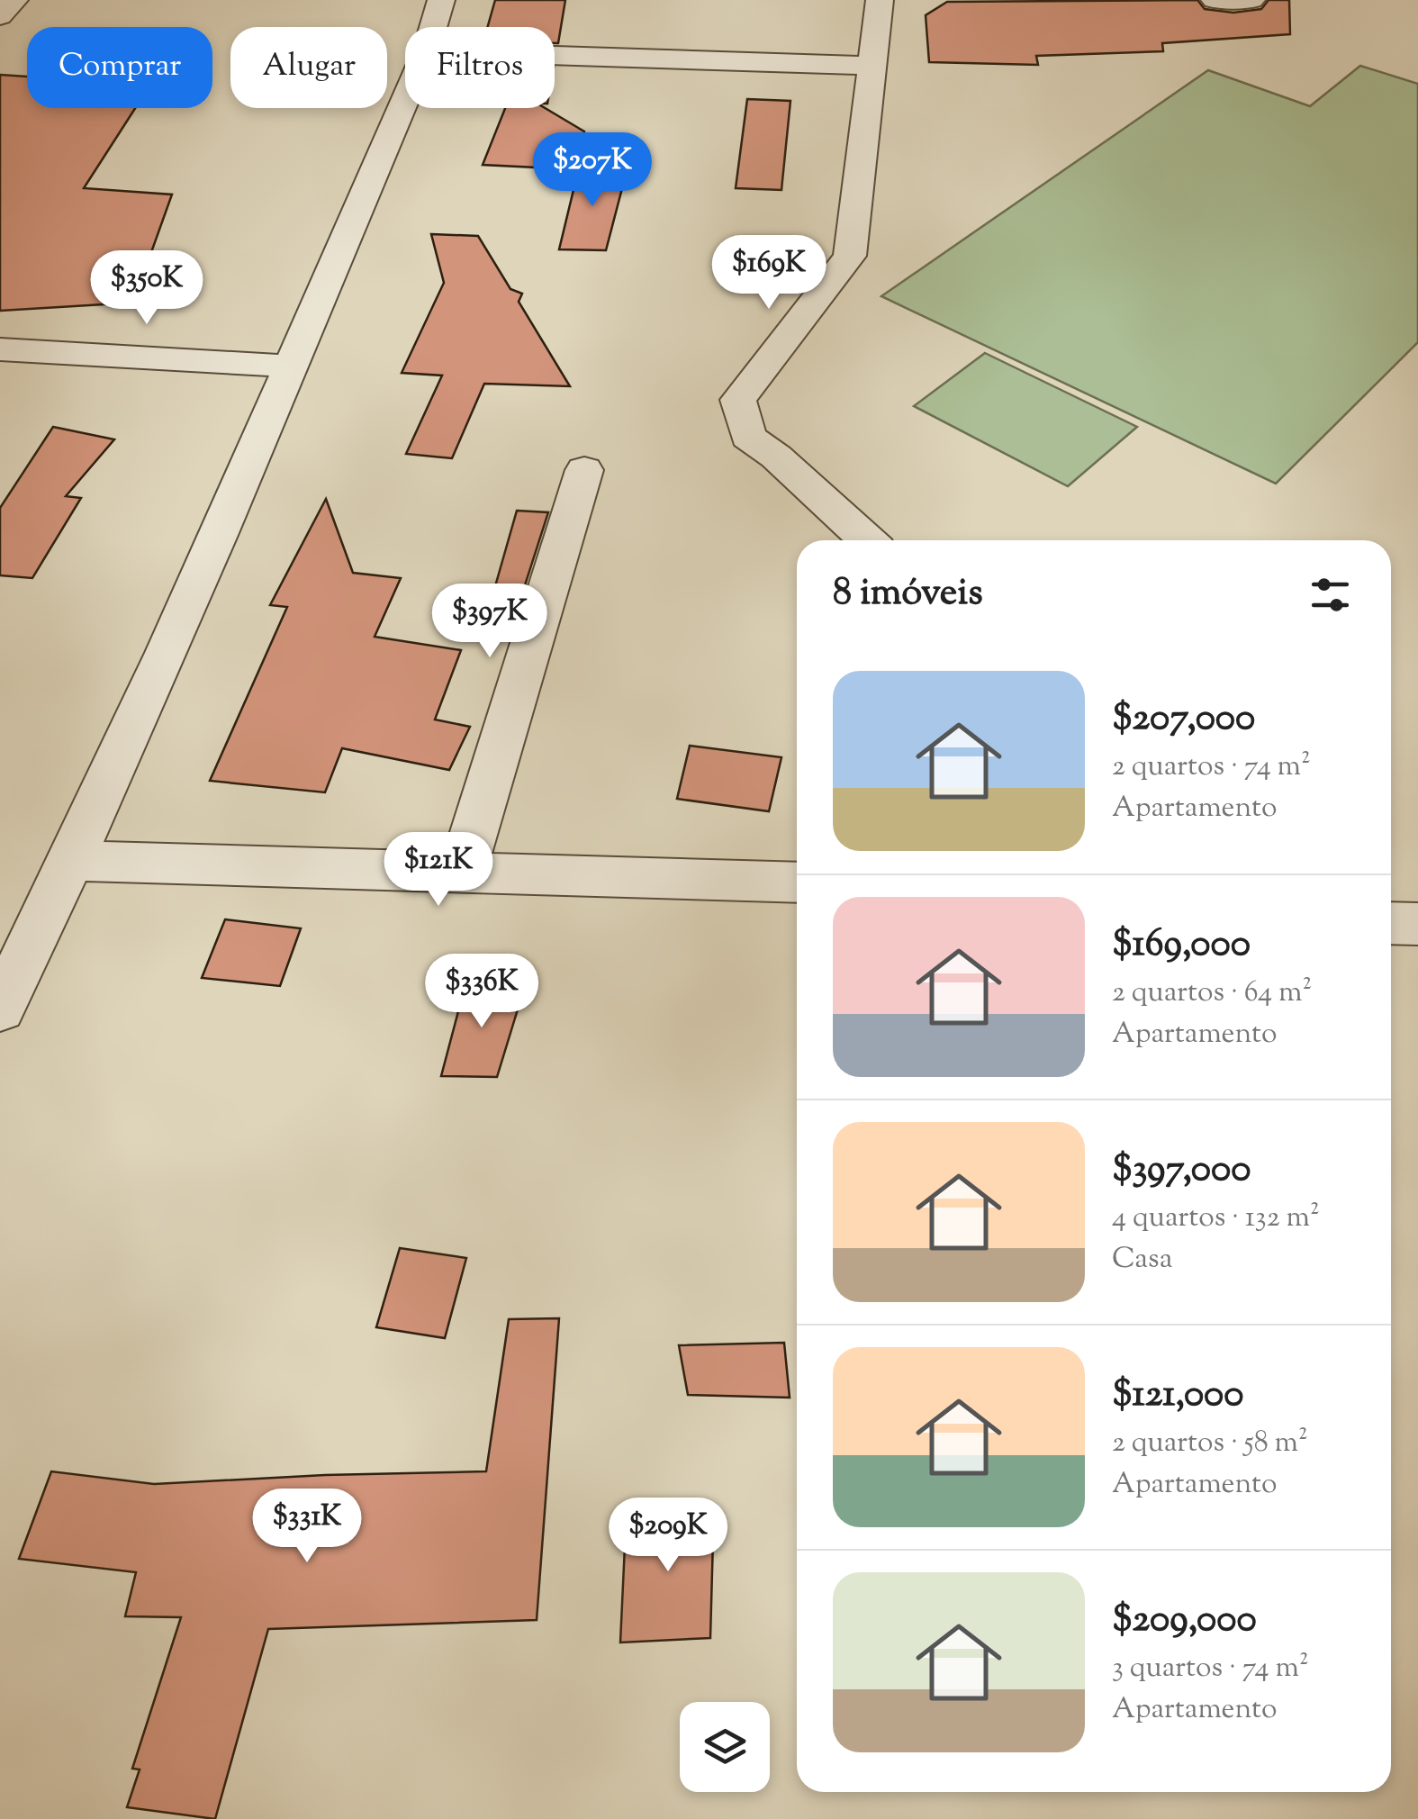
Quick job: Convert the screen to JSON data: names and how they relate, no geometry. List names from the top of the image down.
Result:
{
  "page": {
    "chip": ["Comprar", "Alugar", "Filtros"],
    "price": [
      "$207K",
      "$169K",
      "$350K",
      "$397K",
      "$121K",
      "$336K",
      "$331K",
      "$209K"
    ],
    "heading": "8 imóveis",
    "list": [
      {
        "name": "$207,000",
        "note": "2 quartos · 74 m² · Apartamento"
      },
      {
        "name": "$169,000",
        "note": "2 quartos · 64 m² · Apartamento"
      },
      {
        "name": "$397,000",
        "note": "4 quartos · 132 m² · Casa"
      },
      {
        "name": "$121,000",
        "note": "2 quartos · 58 m² · Apartamento"
      },
      {
        "name": "$209,000",
        "note": "3 quartos · 74 m² · Apartamento"
      }
    ]
  }
}
